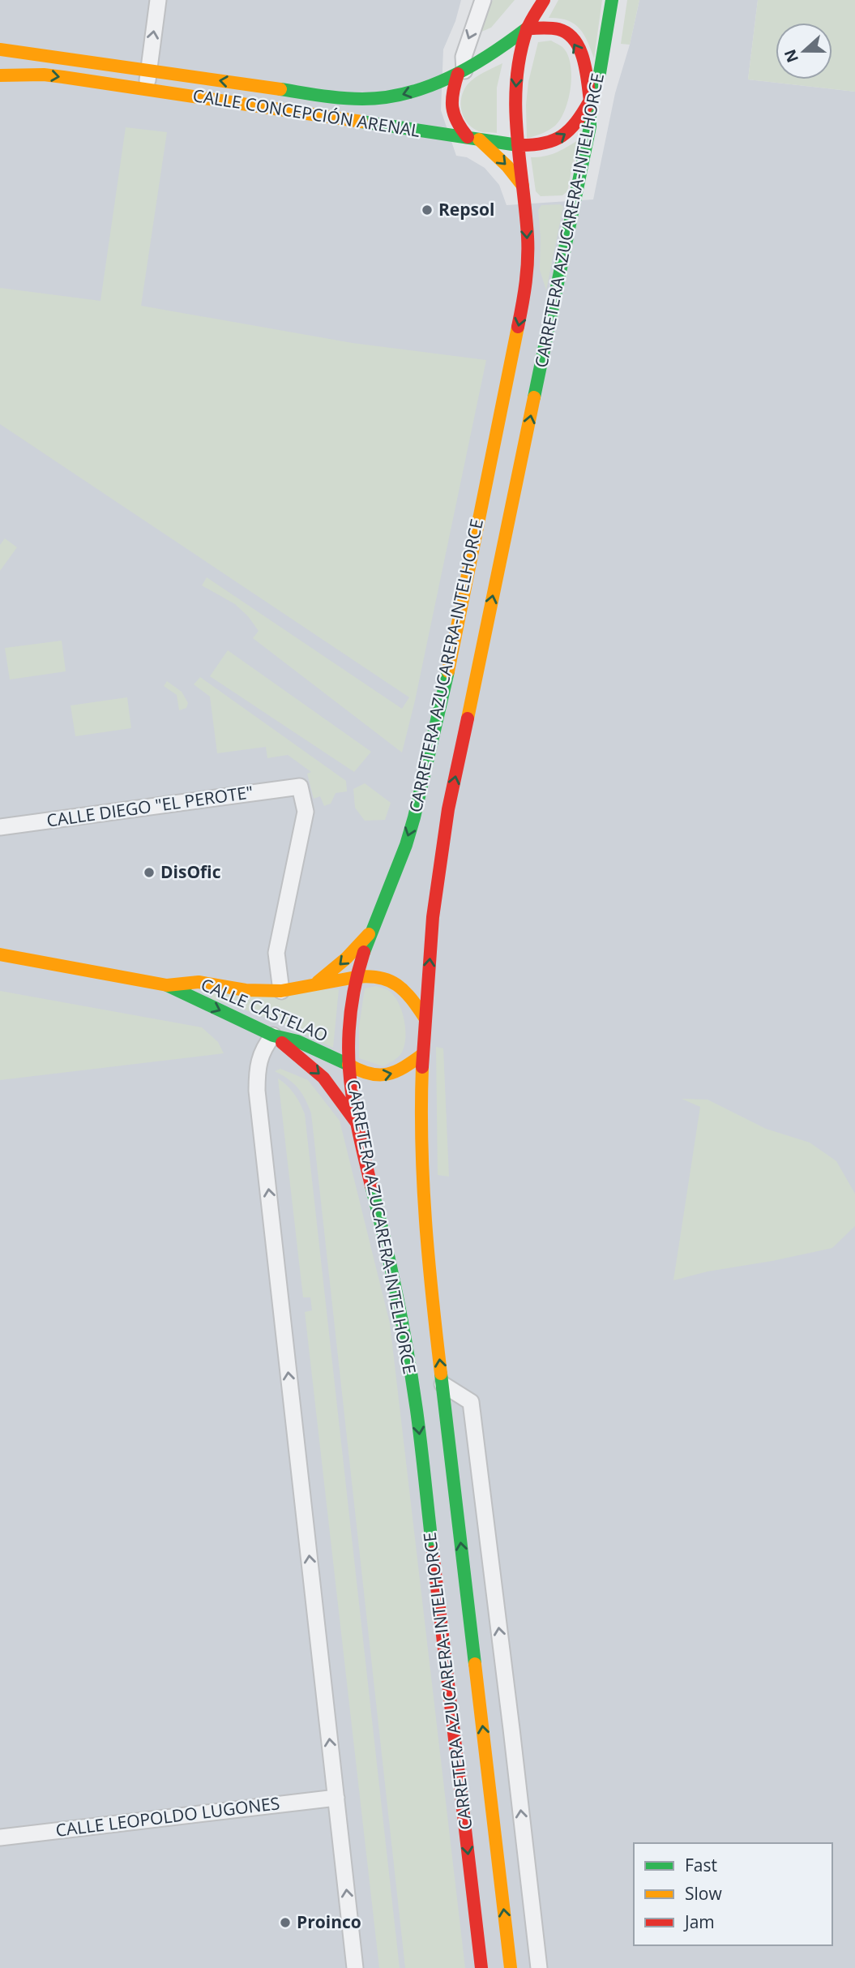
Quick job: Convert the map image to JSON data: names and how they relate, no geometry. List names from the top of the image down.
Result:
{
  "streets": {
    "main road": ["CALLE CONCEPCIÓN ARENAL", "CARRETERA AZUCARERA-INTELHORCE", "CALLE CASTELAO"],
    "street": ["CALLE DIEGO \"EL PEROTE\"", "CALLE LEOPOLDO LUGONES"]
  },
  "crossings": [
    ["CALLE CONCEPCIÓN ARENAL", "CARRETERA AZUCARERA-INTELHORCE"],
    ["CARRETERA AZUCARERA-INTELHORCE", "CALLE CASTELAO"],
    ["CALLE DIEGO \"EL PEROTE\"", "CALLE CASTELAO"]
  ],
  "places": ["Repsol", "DisOfic", "Proinco"],
  "legend": ["Fast", "Slow", "Jam"],
  "north": "left"
}
